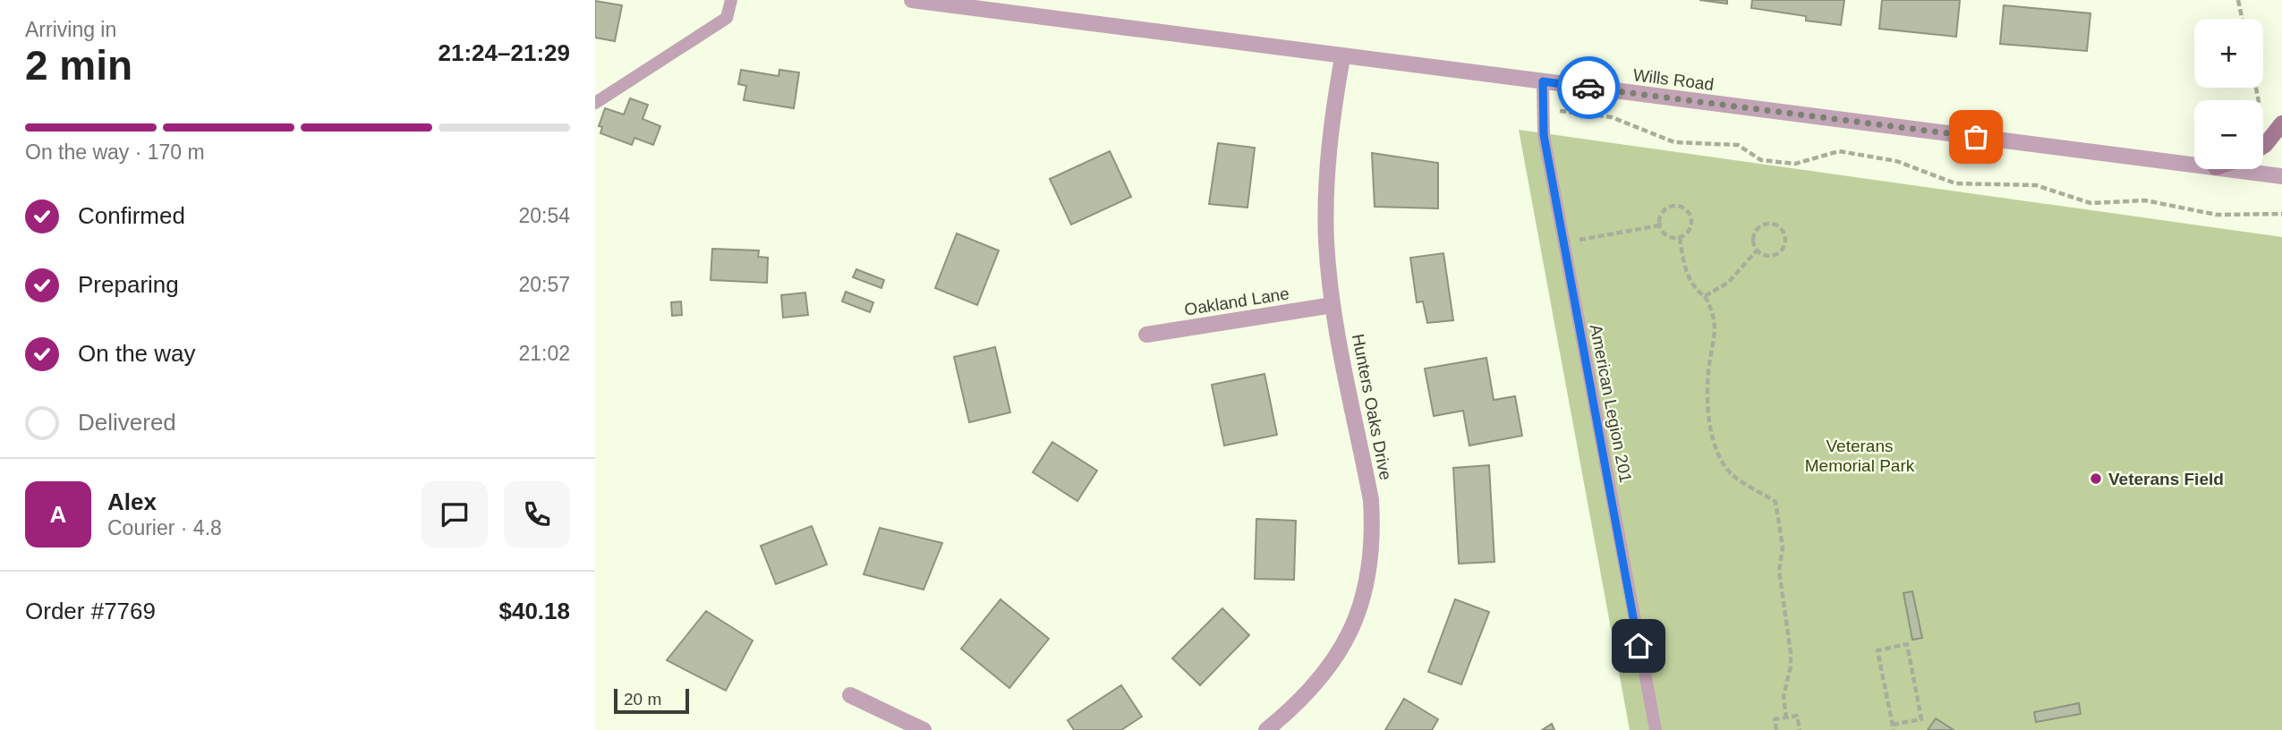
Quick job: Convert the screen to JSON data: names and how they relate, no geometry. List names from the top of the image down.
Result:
{
  "streets": {
    "street": ["Wills Road", "Oakland Lane", "Hunters Oaks Drive"],
    "lane": ["American Legion 201"]
  },
  "crossings": [
    ["Wills Road", "American Legion 201"],
    ["Wills Road", "Hunters Oaks Drive"],
    ["Oakland Lane", "Hunters Oaks Drive"]
  ],
  "parks": ["Veterans Memorial Park"],
  "places": ["Veterans Field"],
  "scale_bar": "20 m",
  "page": {
    "heading": ["2 min", "Arriving in", "21:24–21:29"],
    "panel": [
      "Alex",
      "Courier · 4.8",
      "Order #7769",
      "$40.18"
    ],
    "map_buttons": ["+", "−"],
    "bar": "On the way · 170 m",
    "list": [
      ["Confirmed", "20:54"],
      ["Preparing", "20:57"],
      ["On the way", "21:02"],
      "Delivered"
    ],
    "round": "A",
    "scale": "20 m"
  }
}
